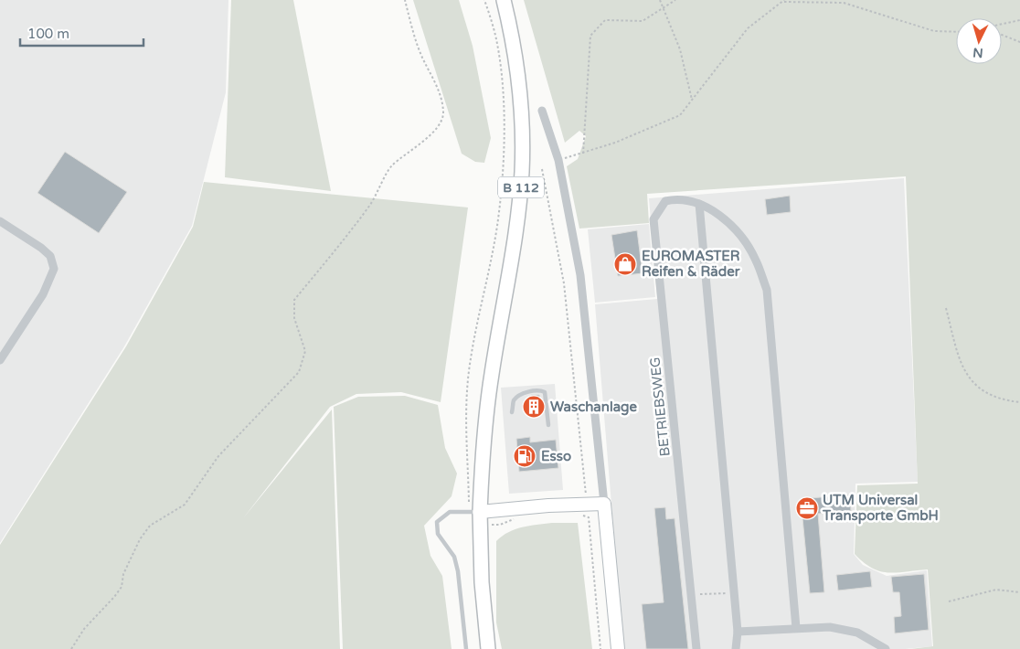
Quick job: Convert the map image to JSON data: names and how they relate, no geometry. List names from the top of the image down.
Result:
{
  "streets": {
    "main road": ["B 112"],
    "street": ["BETRIEBSWEG"]
  },
  "places": {
    "shop": ["EUROMASTER Reifen & Räder"],
    "building": ["Waschanlage"],
    "fuel station": ["Esso"],
    "office": ["UTM Universal Transporte GmbH"]
  },
  "scale_bar": "100 m",
  "north": "bottom"
}
